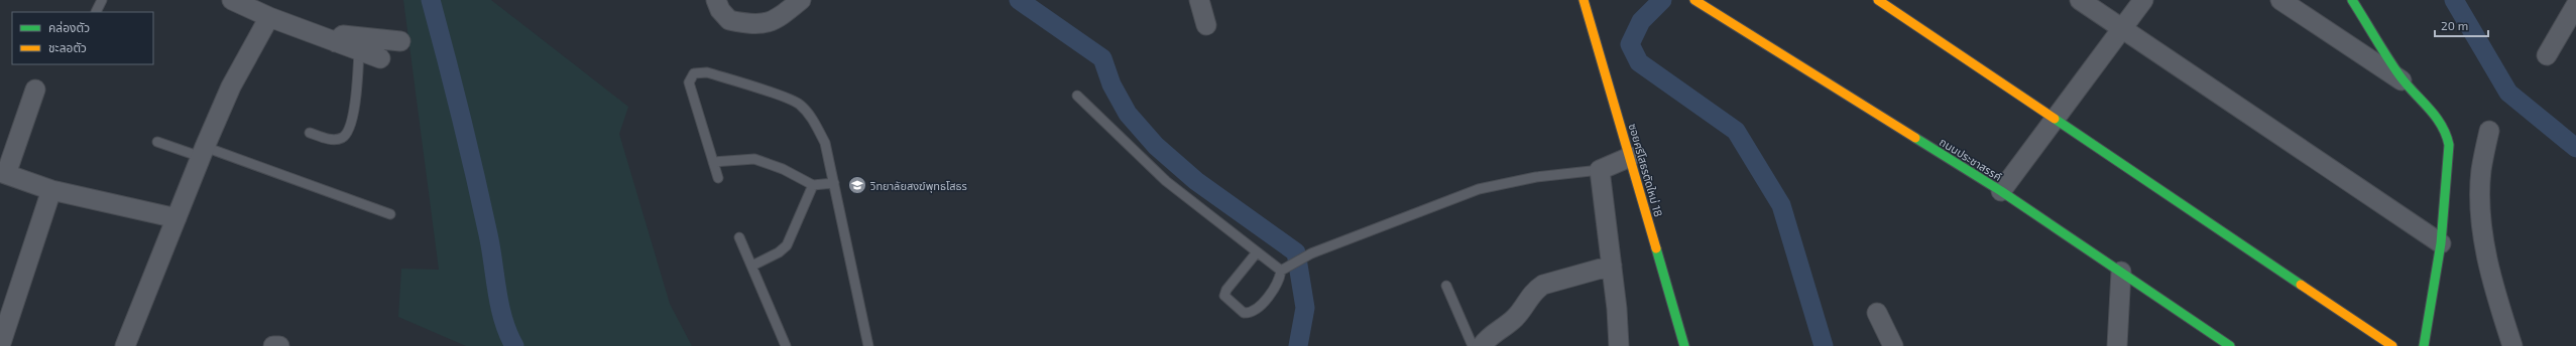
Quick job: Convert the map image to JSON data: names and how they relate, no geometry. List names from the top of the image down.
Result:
{
  "streets": {
    "street": ["ถนนประชาสรรค์", "ซอยศรีโสธรตัดใหม่ 18"]
  },
  "places": {
    "school or university": ["วิทยาลัยสงฆ์พุทธโสธร"]
  },
  "legend": ["คล่องตัว", "ชะลอตัว"],
  "scale_bar": "20 m"
}
